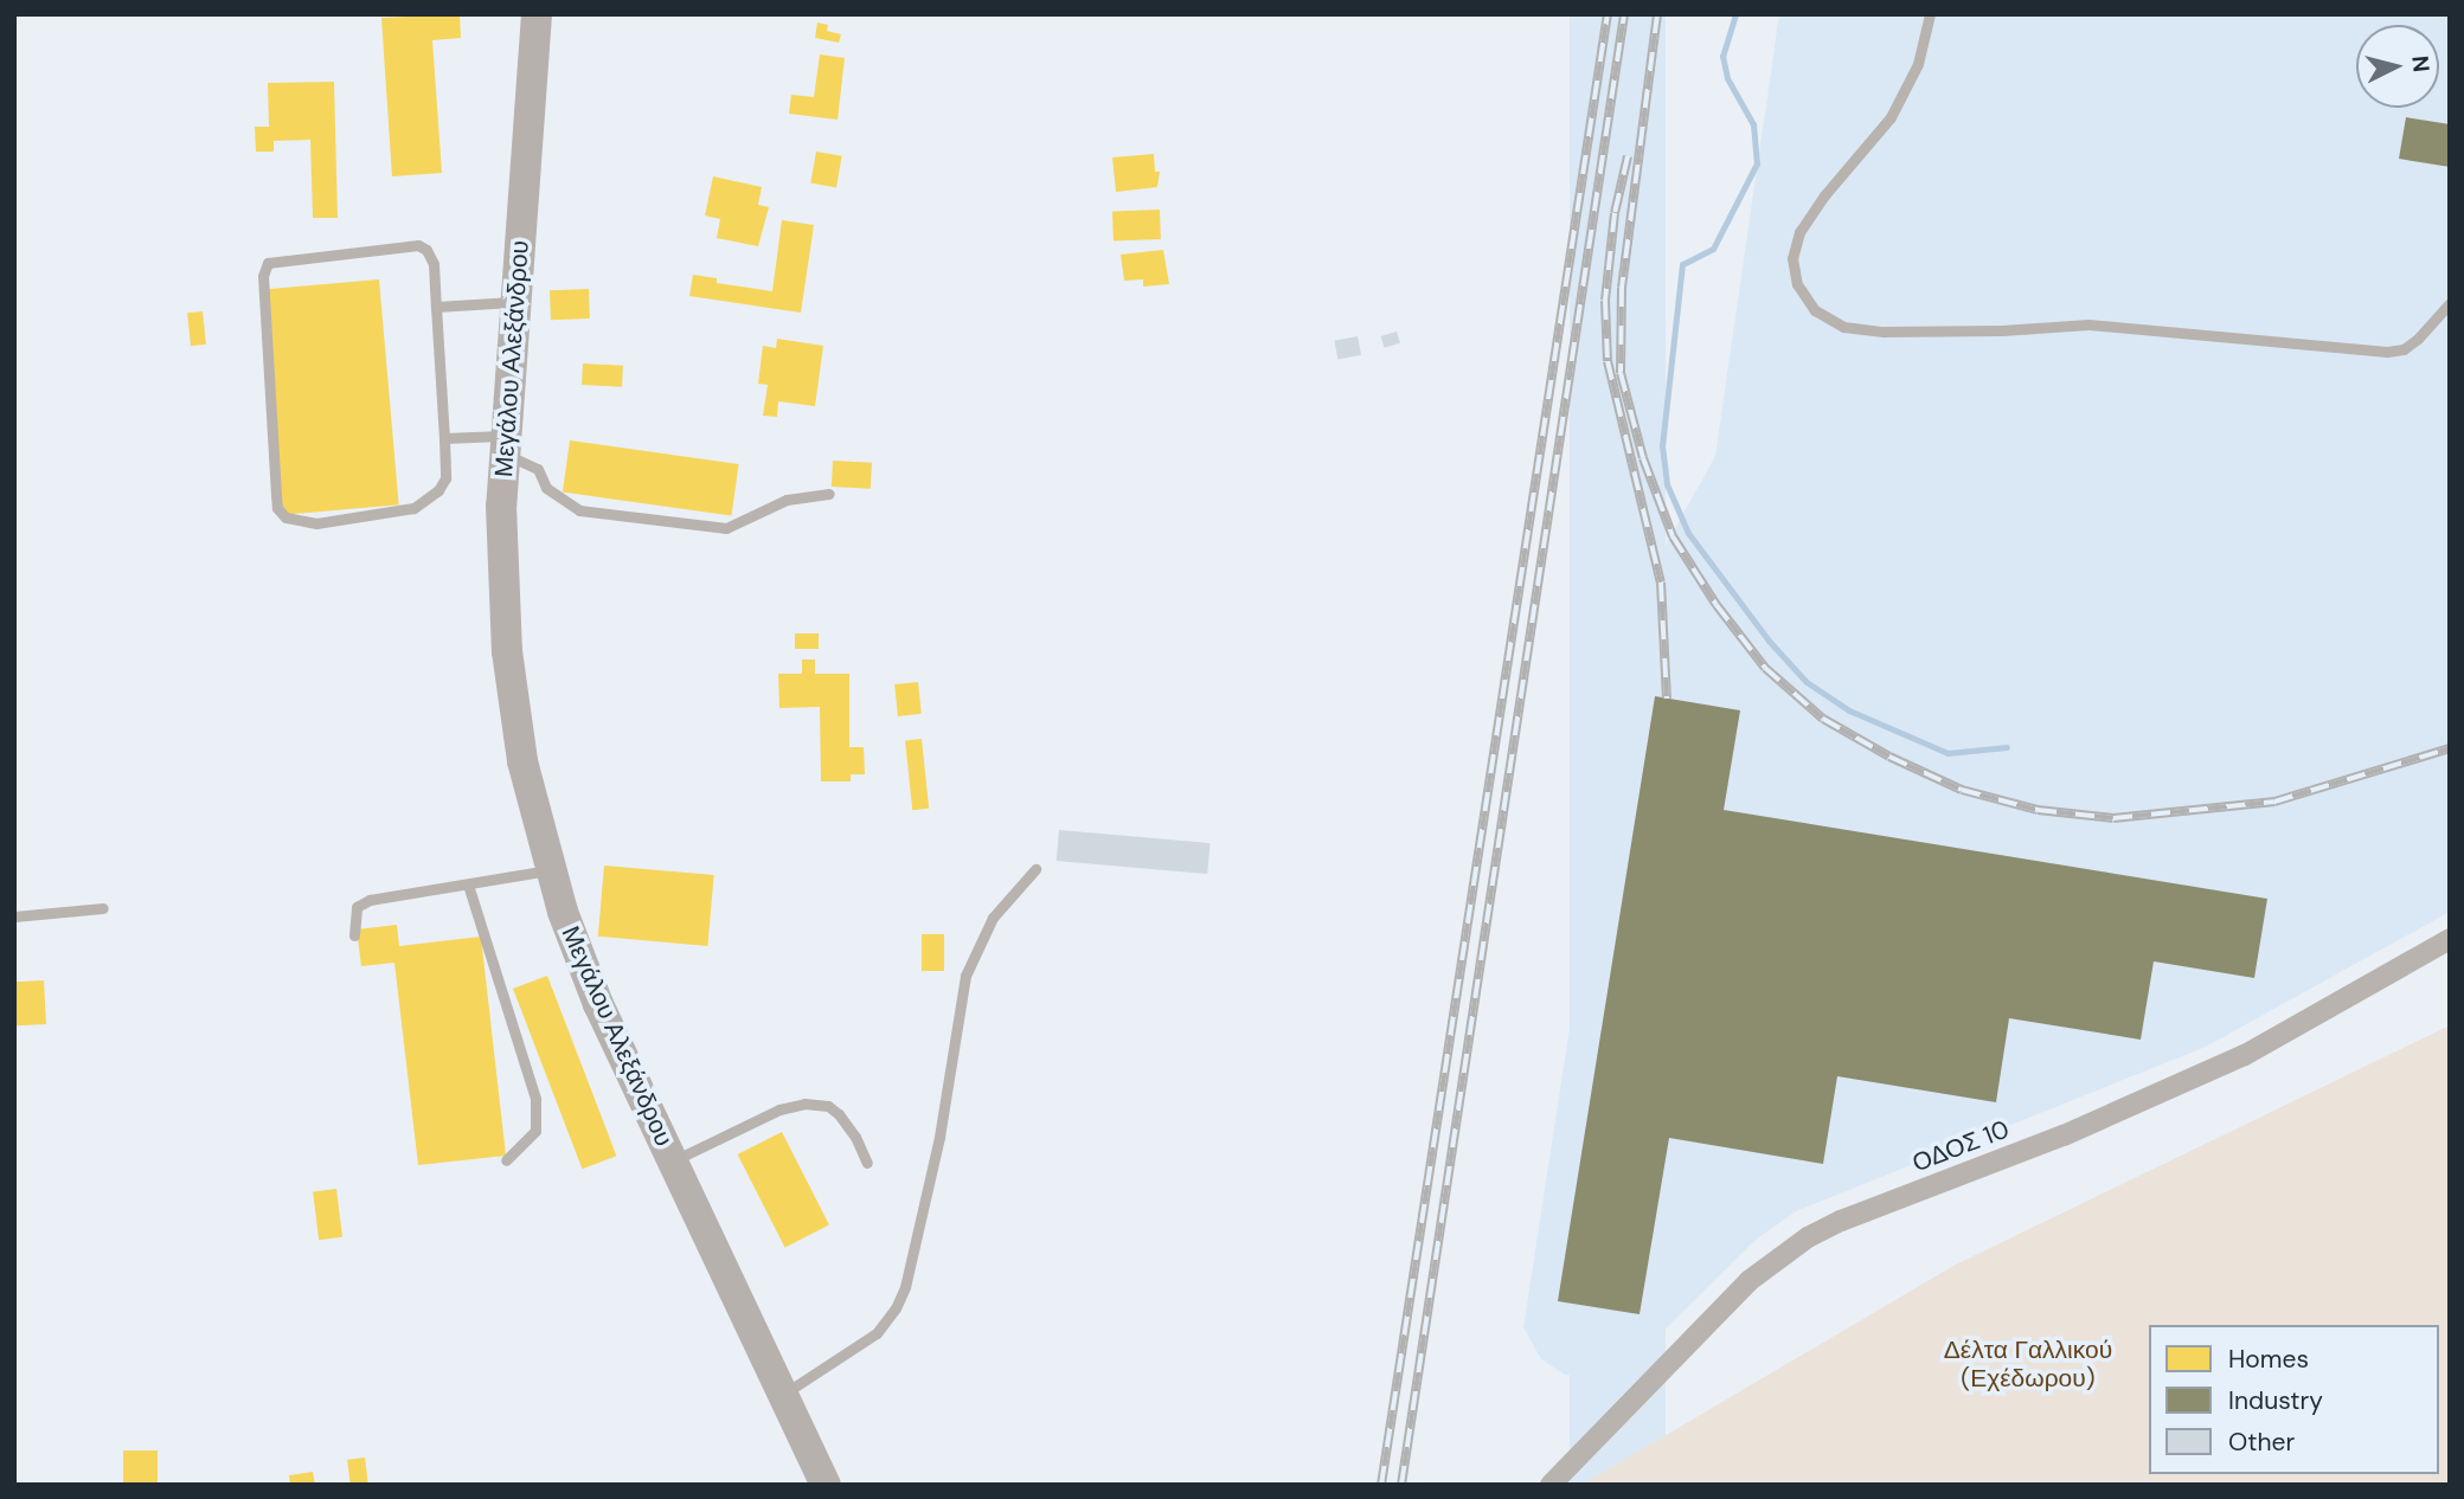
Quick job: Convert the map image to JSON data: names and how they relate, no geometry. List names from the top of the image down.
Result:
{
  "streets": {
    "street": ["Μεγάλου Αλεξάνδρου", "ΟΔΟΣ 10"]
  },
  "parks": ["Δέλτα Γαλλικού (Εχέδωρου)"],
  "legend": ["Homes", "Industry", "Other"],
  "north": "right"
}
